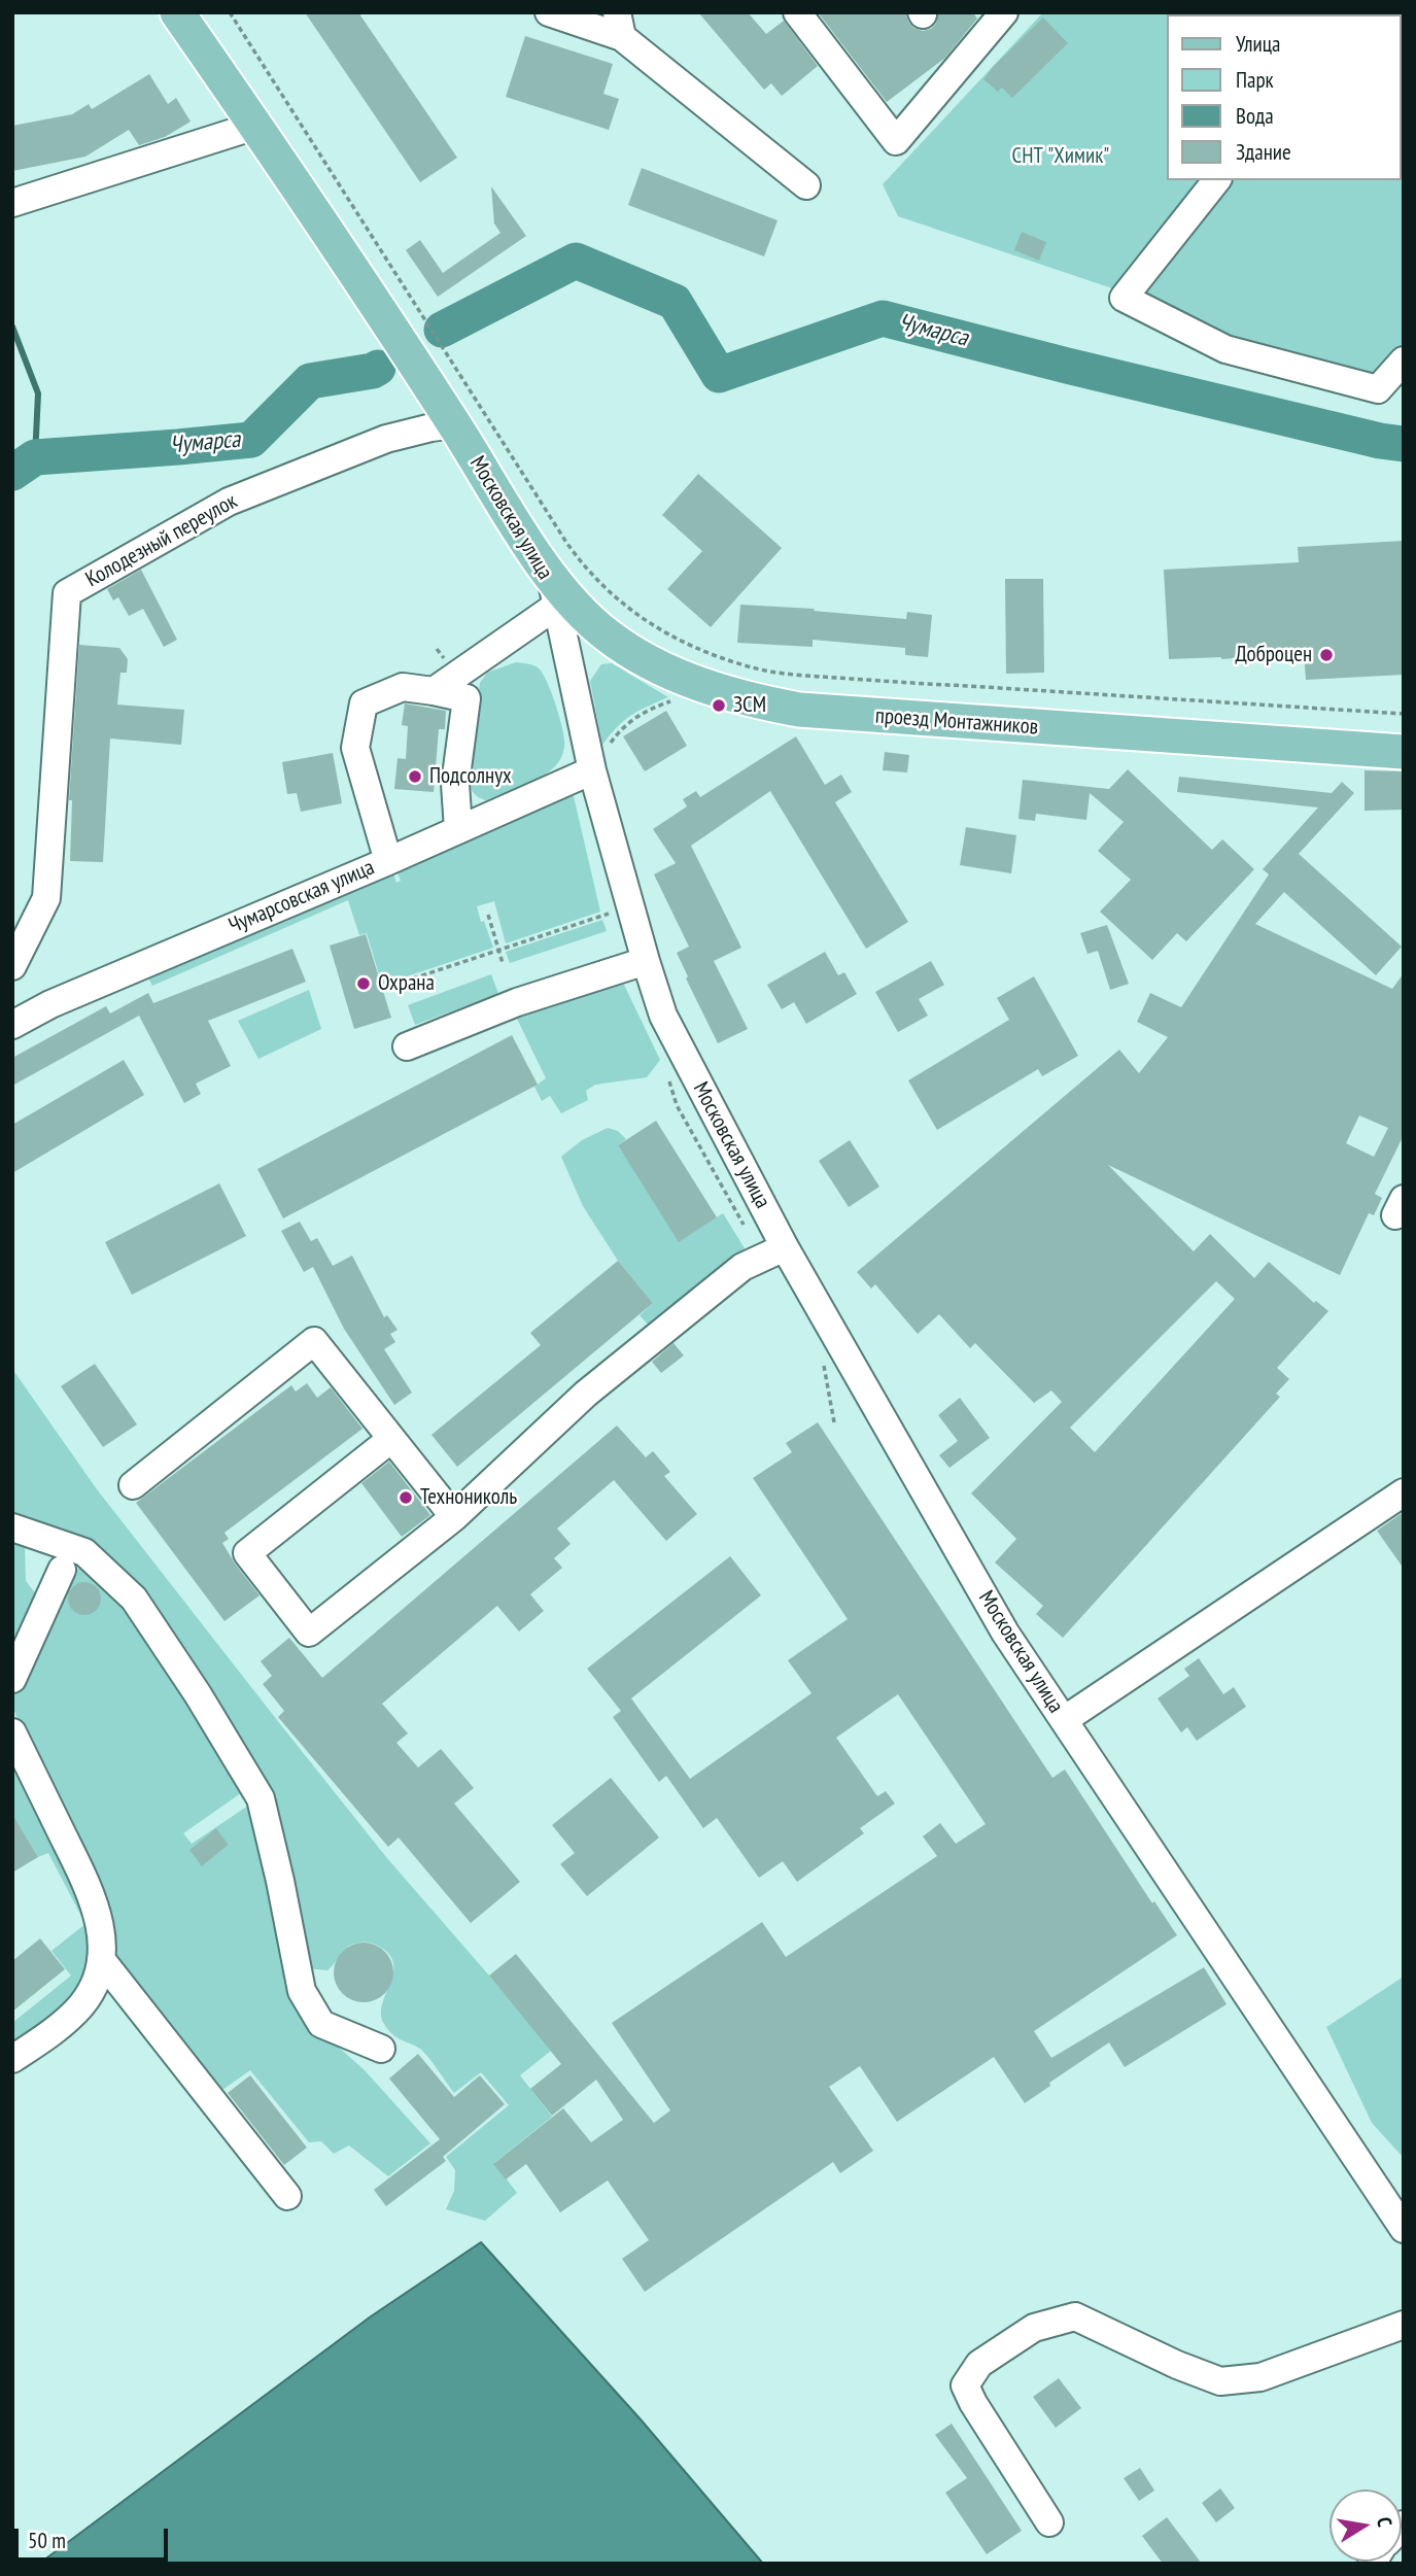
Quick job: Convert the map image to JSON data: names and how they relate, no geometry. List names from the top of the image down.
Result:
{
  "streets": {
    "main road": ["Московская улица", "проезд Монтажников"],
    "street": ["Колодезный переулок", "Чумарсовская улица"]
  },
  "crossings": [
    ["Московская улица", "Колодезный переулок"],
    ["Московская улица", "проезд Монтажников"],
    ["Московская улица", "Чумарсовская улица"]
  ],
  "water": ["Чумарса"],
  "parks": ["СНТ \"Химик\""],
  "places": [
    "Доброцен",
    "ЗСМ",
    "Подсолнух",
    "Охрана",
    "Технониколь"
  ],
  "legend": [
    "Улица",
    "Парк",
    "Вода",
    "Здание"
  ],
  "scale_bar": "50 m",
  "north": "right"
}
